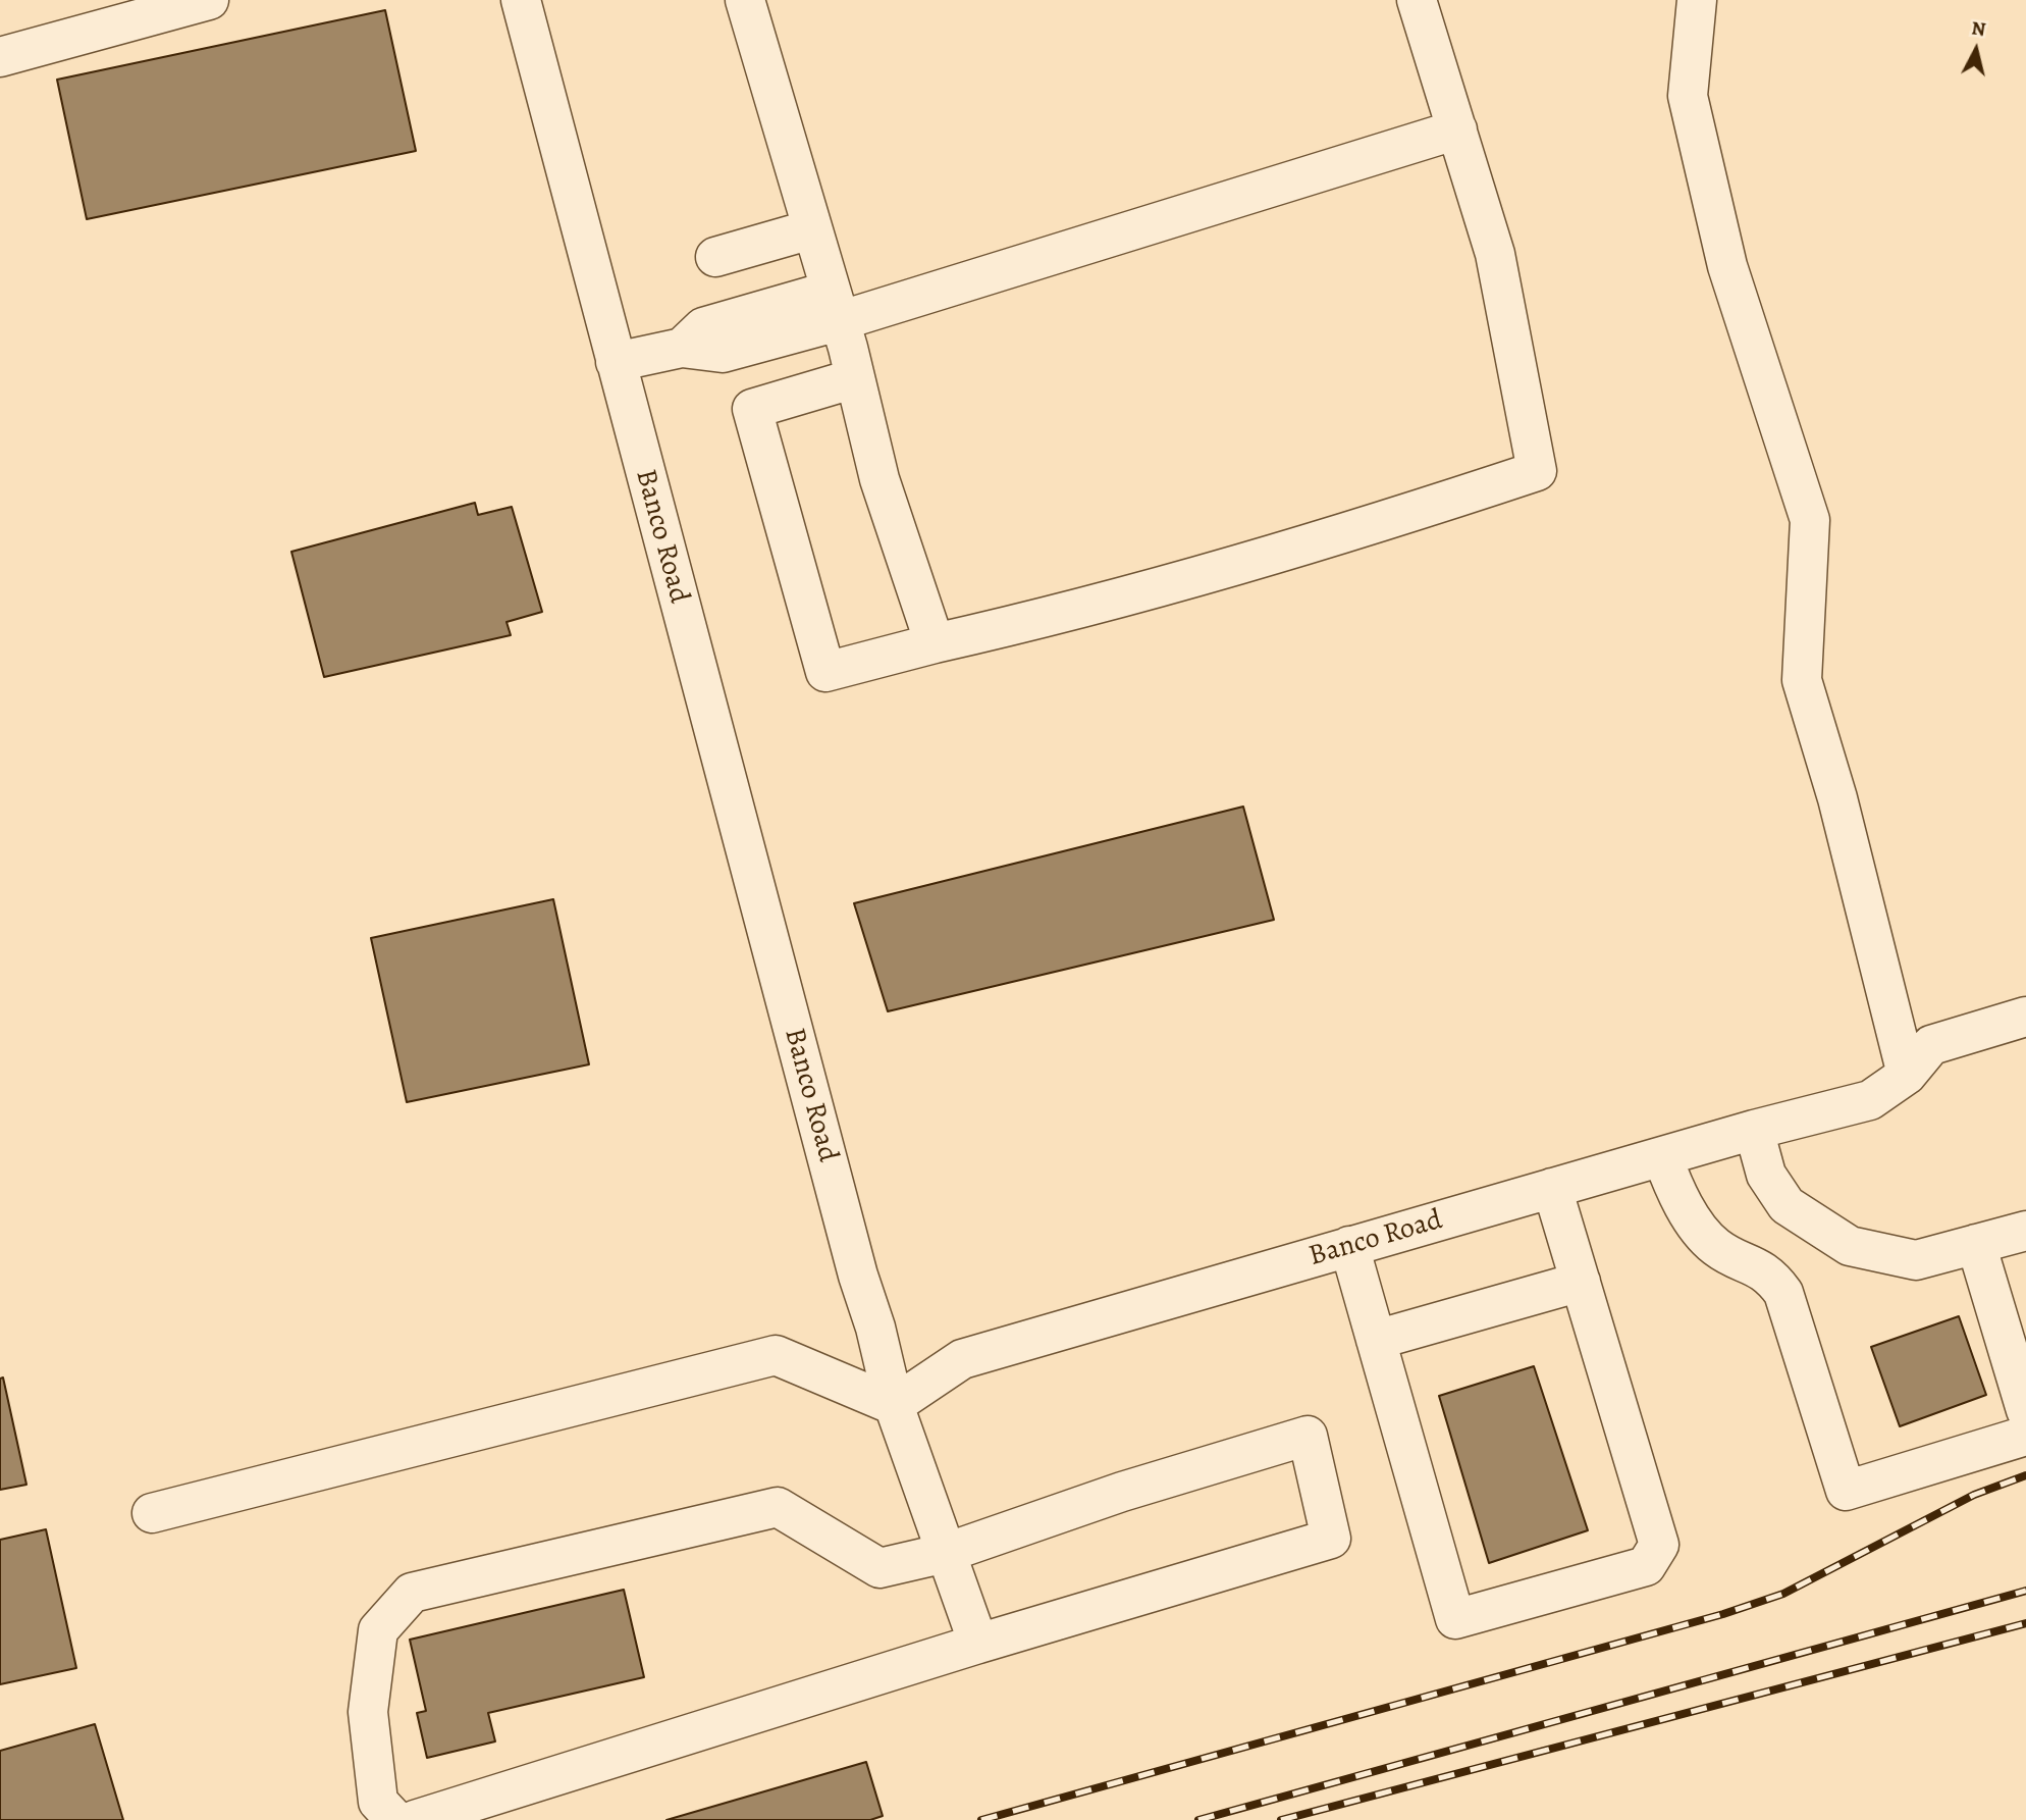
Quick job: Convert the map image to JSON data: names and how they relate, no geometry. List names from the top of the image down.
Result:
{
  "streets": {
    "street": ["Banco Road"]
  },
  "north": "top"
}
